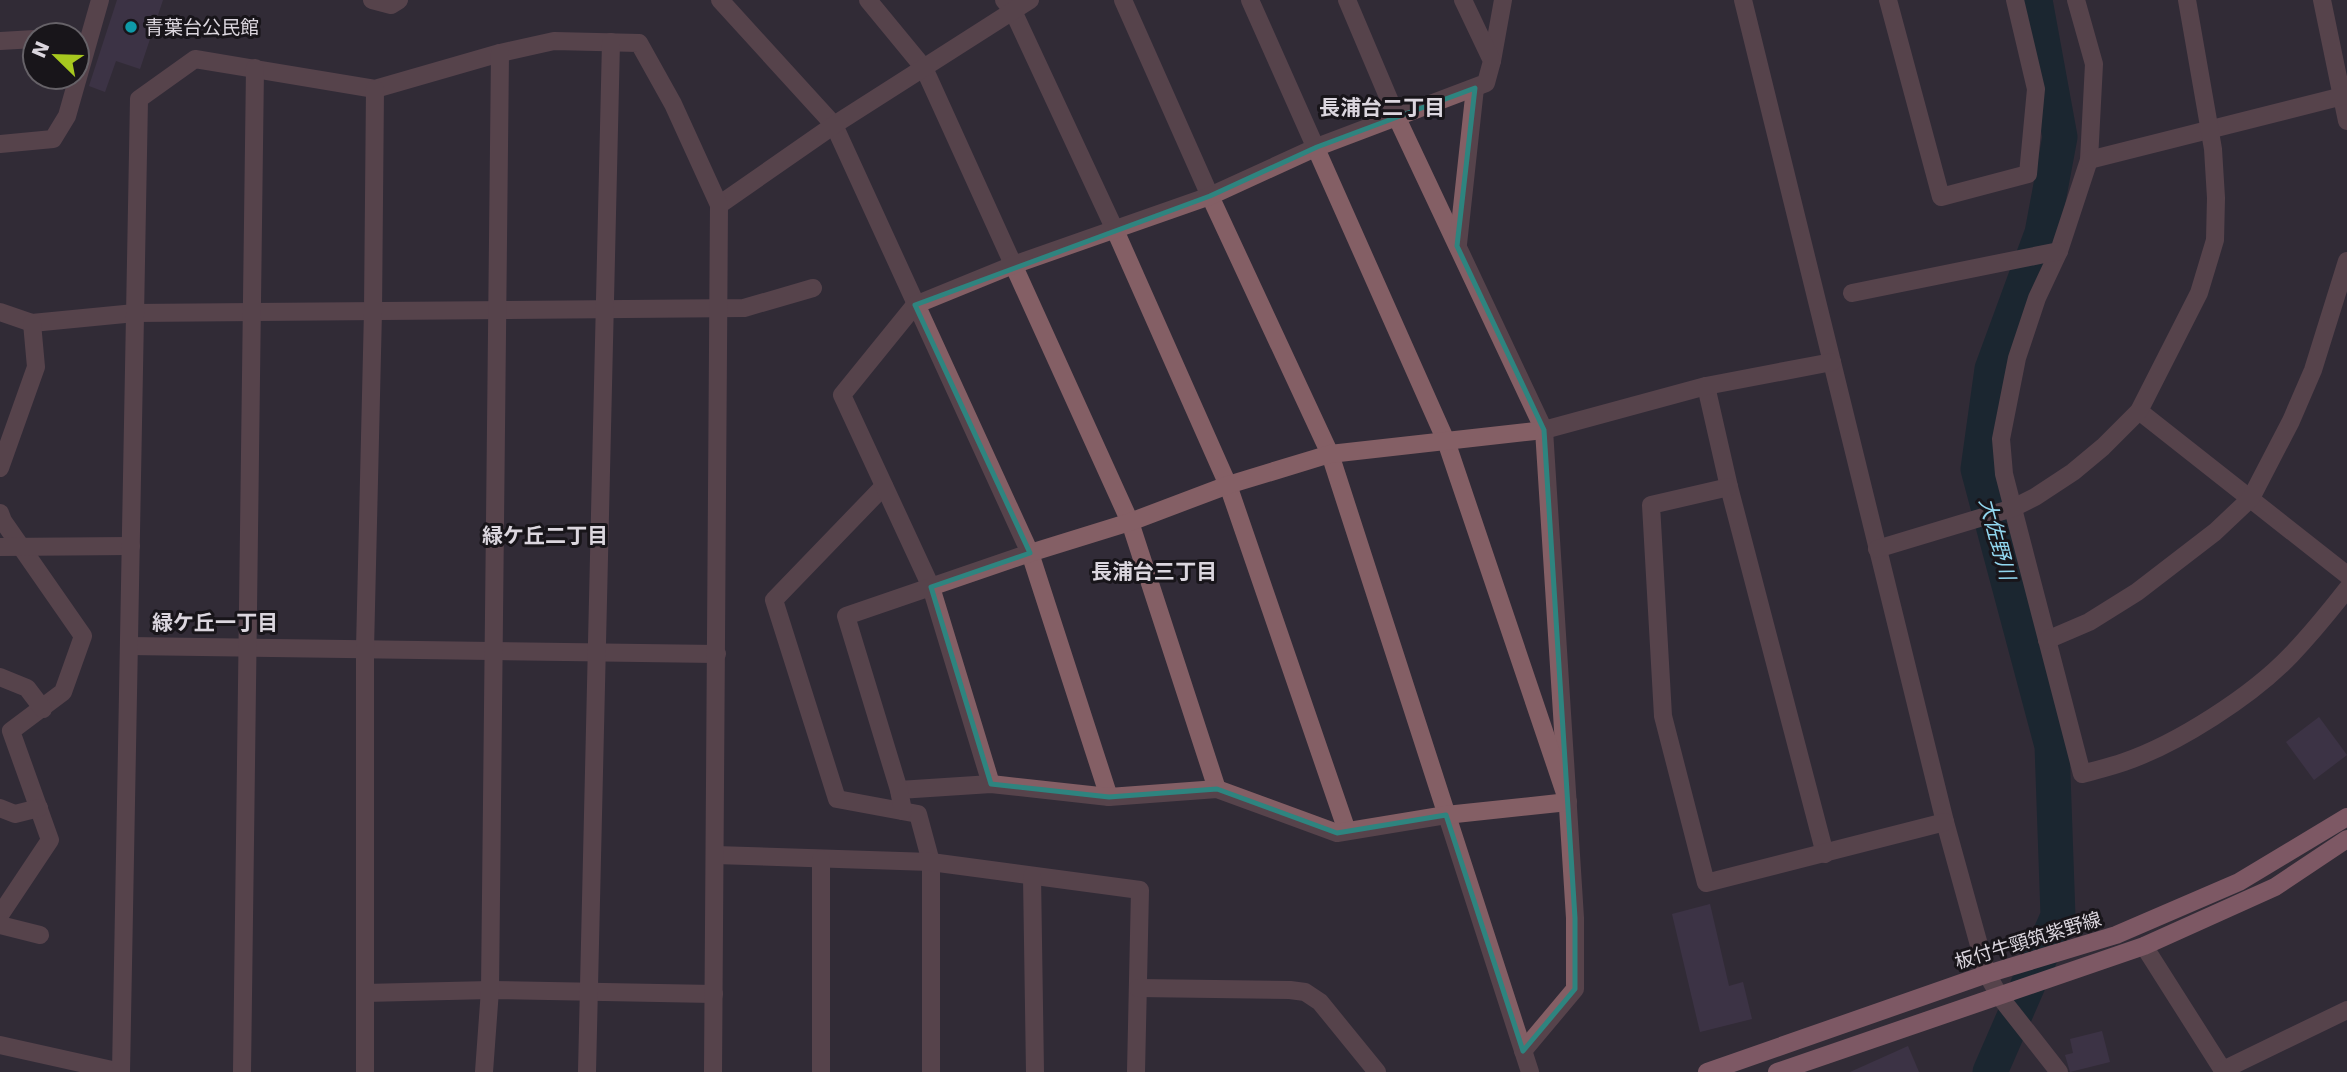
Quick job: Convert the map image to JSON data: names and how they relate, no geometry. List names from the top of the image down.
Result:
{
  "streets": {
    "main road": ["板付牛頸筑紫野線"]
  },
  "districts": [
    "長浦台二丁目",
    "緑ケ丘二丁目",
    "長浦台三丁目",
    "緑ケ丘一丁目"
  ],
  "water": ["大佐野川"],
  "places": ["青葉台公民館"],
  "north": "top left"
}
